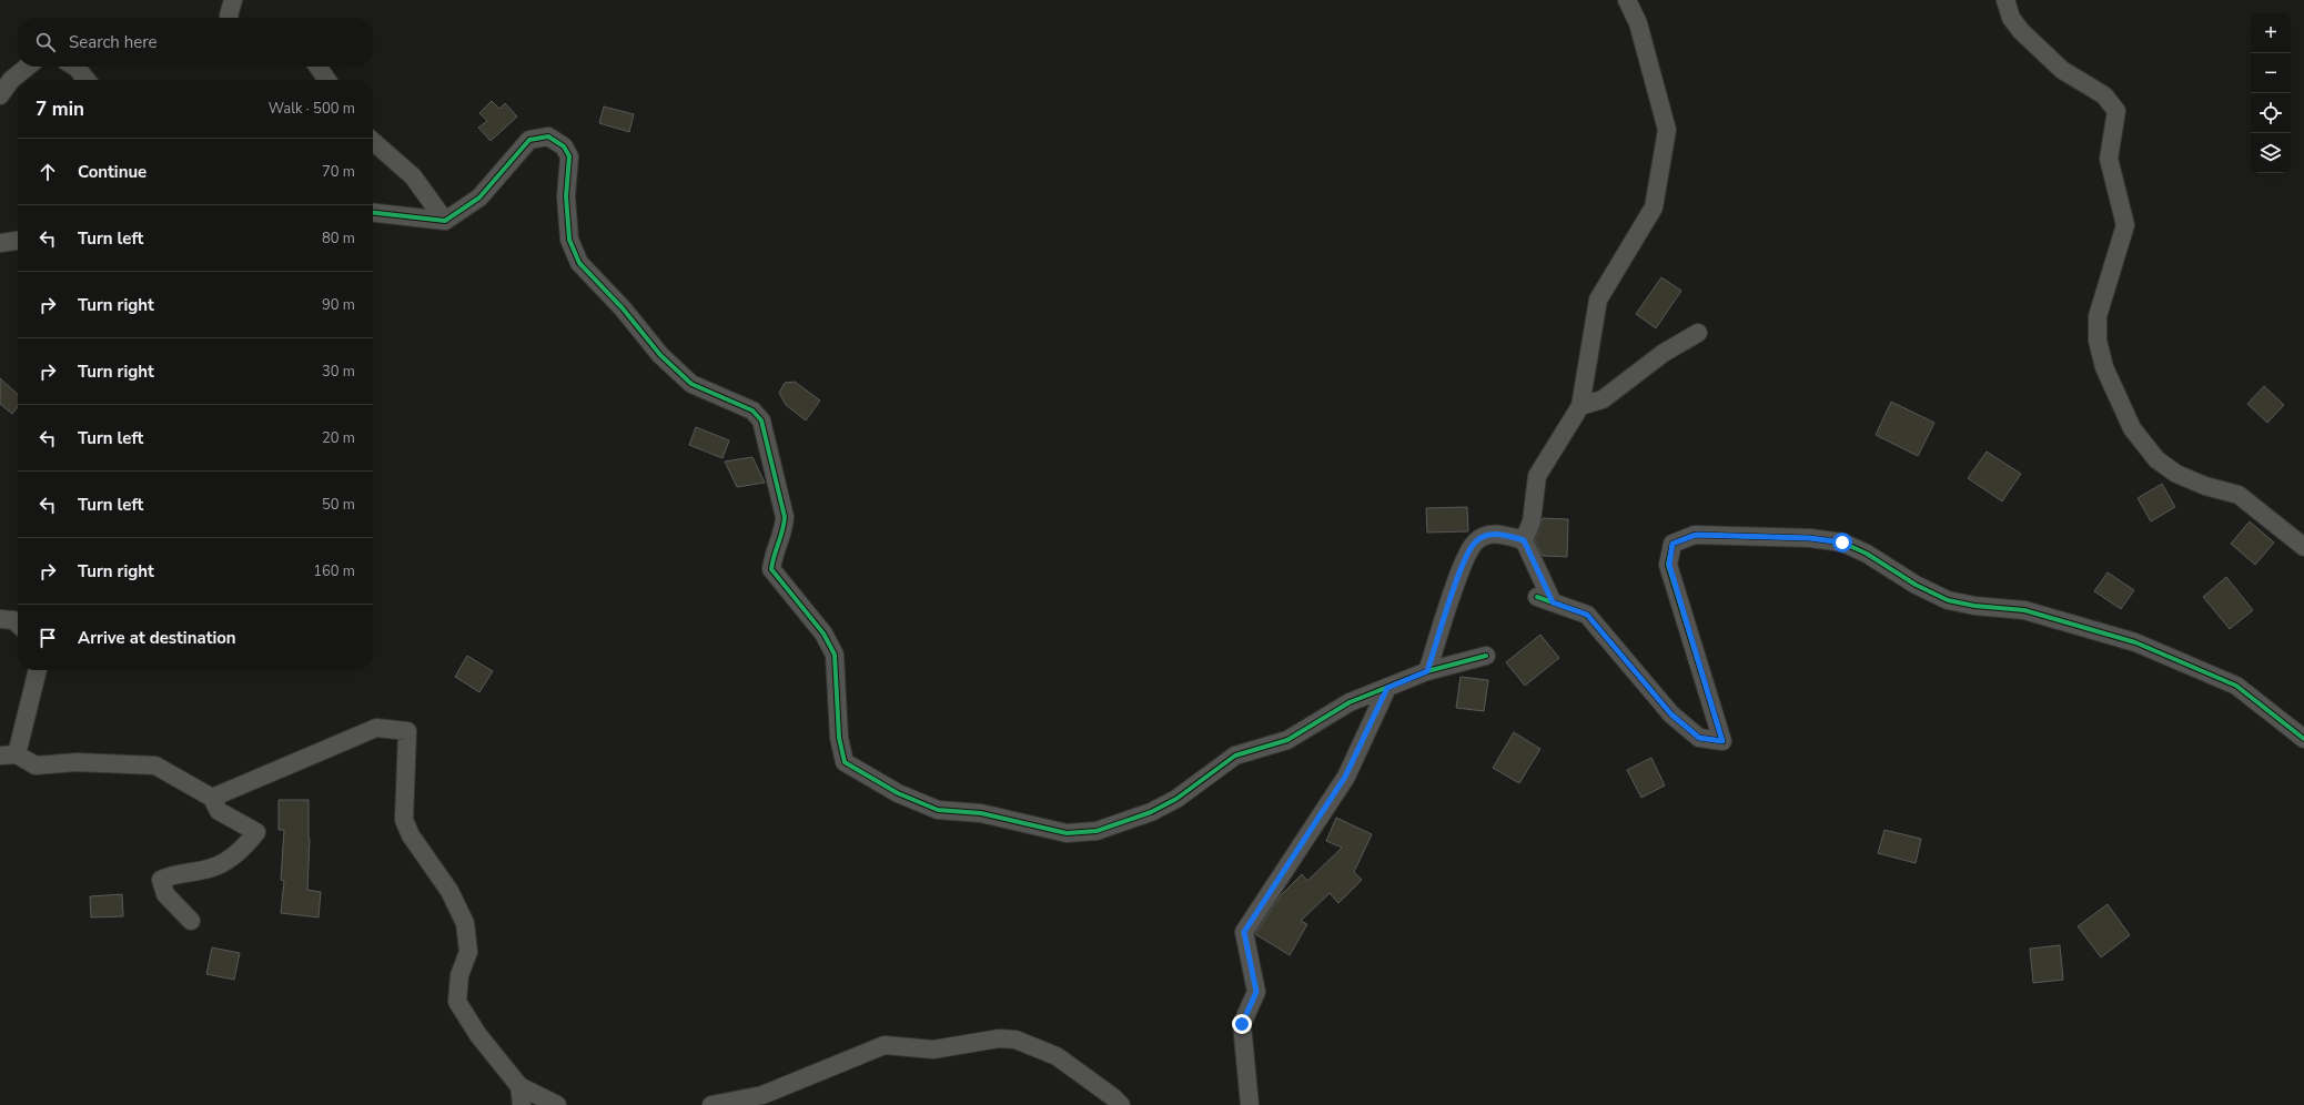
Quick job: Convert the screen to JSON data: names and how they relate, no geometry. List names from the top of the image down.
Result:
{
  "page": {
    "map_buttons": ["+", "−"],
    "search": "Search here",
    "heading": ["7 min", "Walk · 500 m"],
    "list": [
      ["Continue", "70 m"],
      ["Turn left", "80 m"],
      ["Turn right", "90 m"],
      ["Turn right", "30 m"],
      ["Turn left", "20 m"],
      ["Turn left", "50 m"],
      ["Turn right", "160 m"],
      "Arrive at destination"
    ]
  }
}
